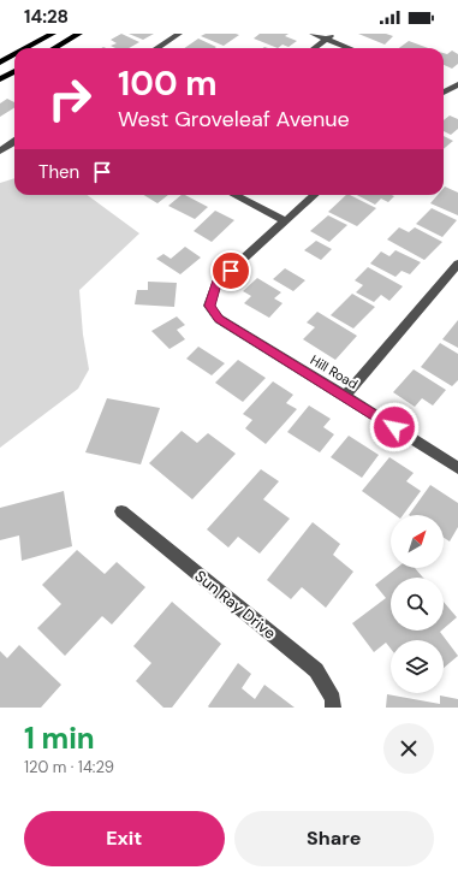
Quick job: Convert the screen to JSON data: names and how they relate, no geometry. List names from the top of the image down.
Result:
{
  "streets": {
    "street": ["Hill Road", "Sun Ray Drive"]
  },
  "north": "top right",
  "page": {
    "status": "14:28",
    "turn": ["100 m", "West Groveleaf Avenue"],
    "then": "Then",
    "heading": ["1 min", "120 m · 14:29"],
    "buttons": ["Exit", "Share"]
  }
}
